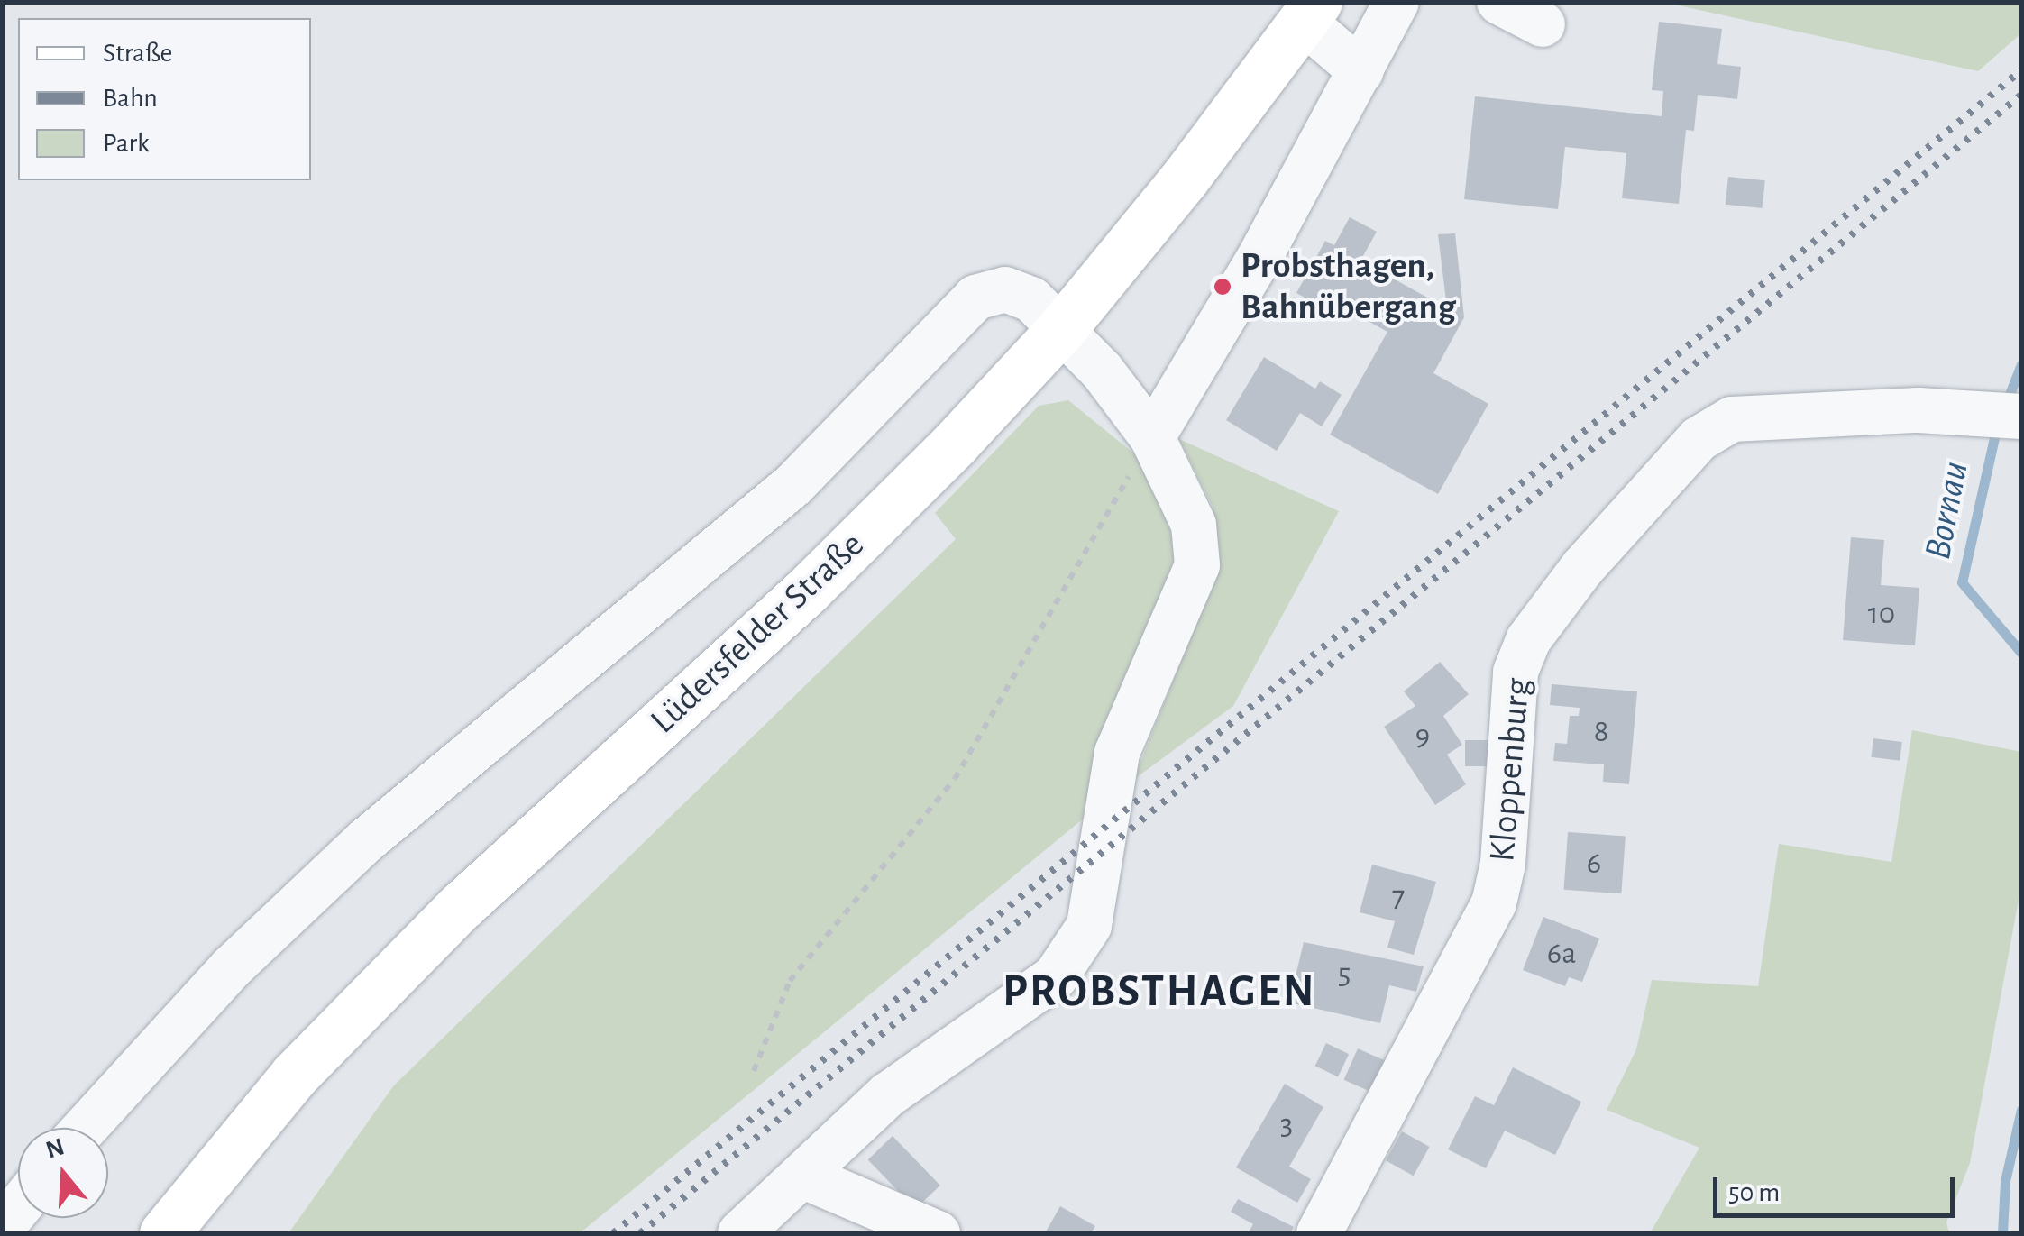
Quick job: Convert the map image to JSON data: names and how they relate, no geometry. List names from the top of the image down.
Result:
{
  "streets": {
    "main road": ["Lüdersfelder Straße"],
    "street": ["Kloppenburg"]
  },
  "districts": ["PROBSTHAGEN"],
  "water": ["Bornau"],
  "places": ["Probsthagen, Bahnübergang"],
  "house_numbers": [
    "10",
    "8",
    "9",
    "6",
    "7",
    "6a",
    "5",
    "3"
  ],
  "legend": ["Straße", "Bahn", "Park"],
  "scale_bar": "50 m",
  "north": "top"
}
